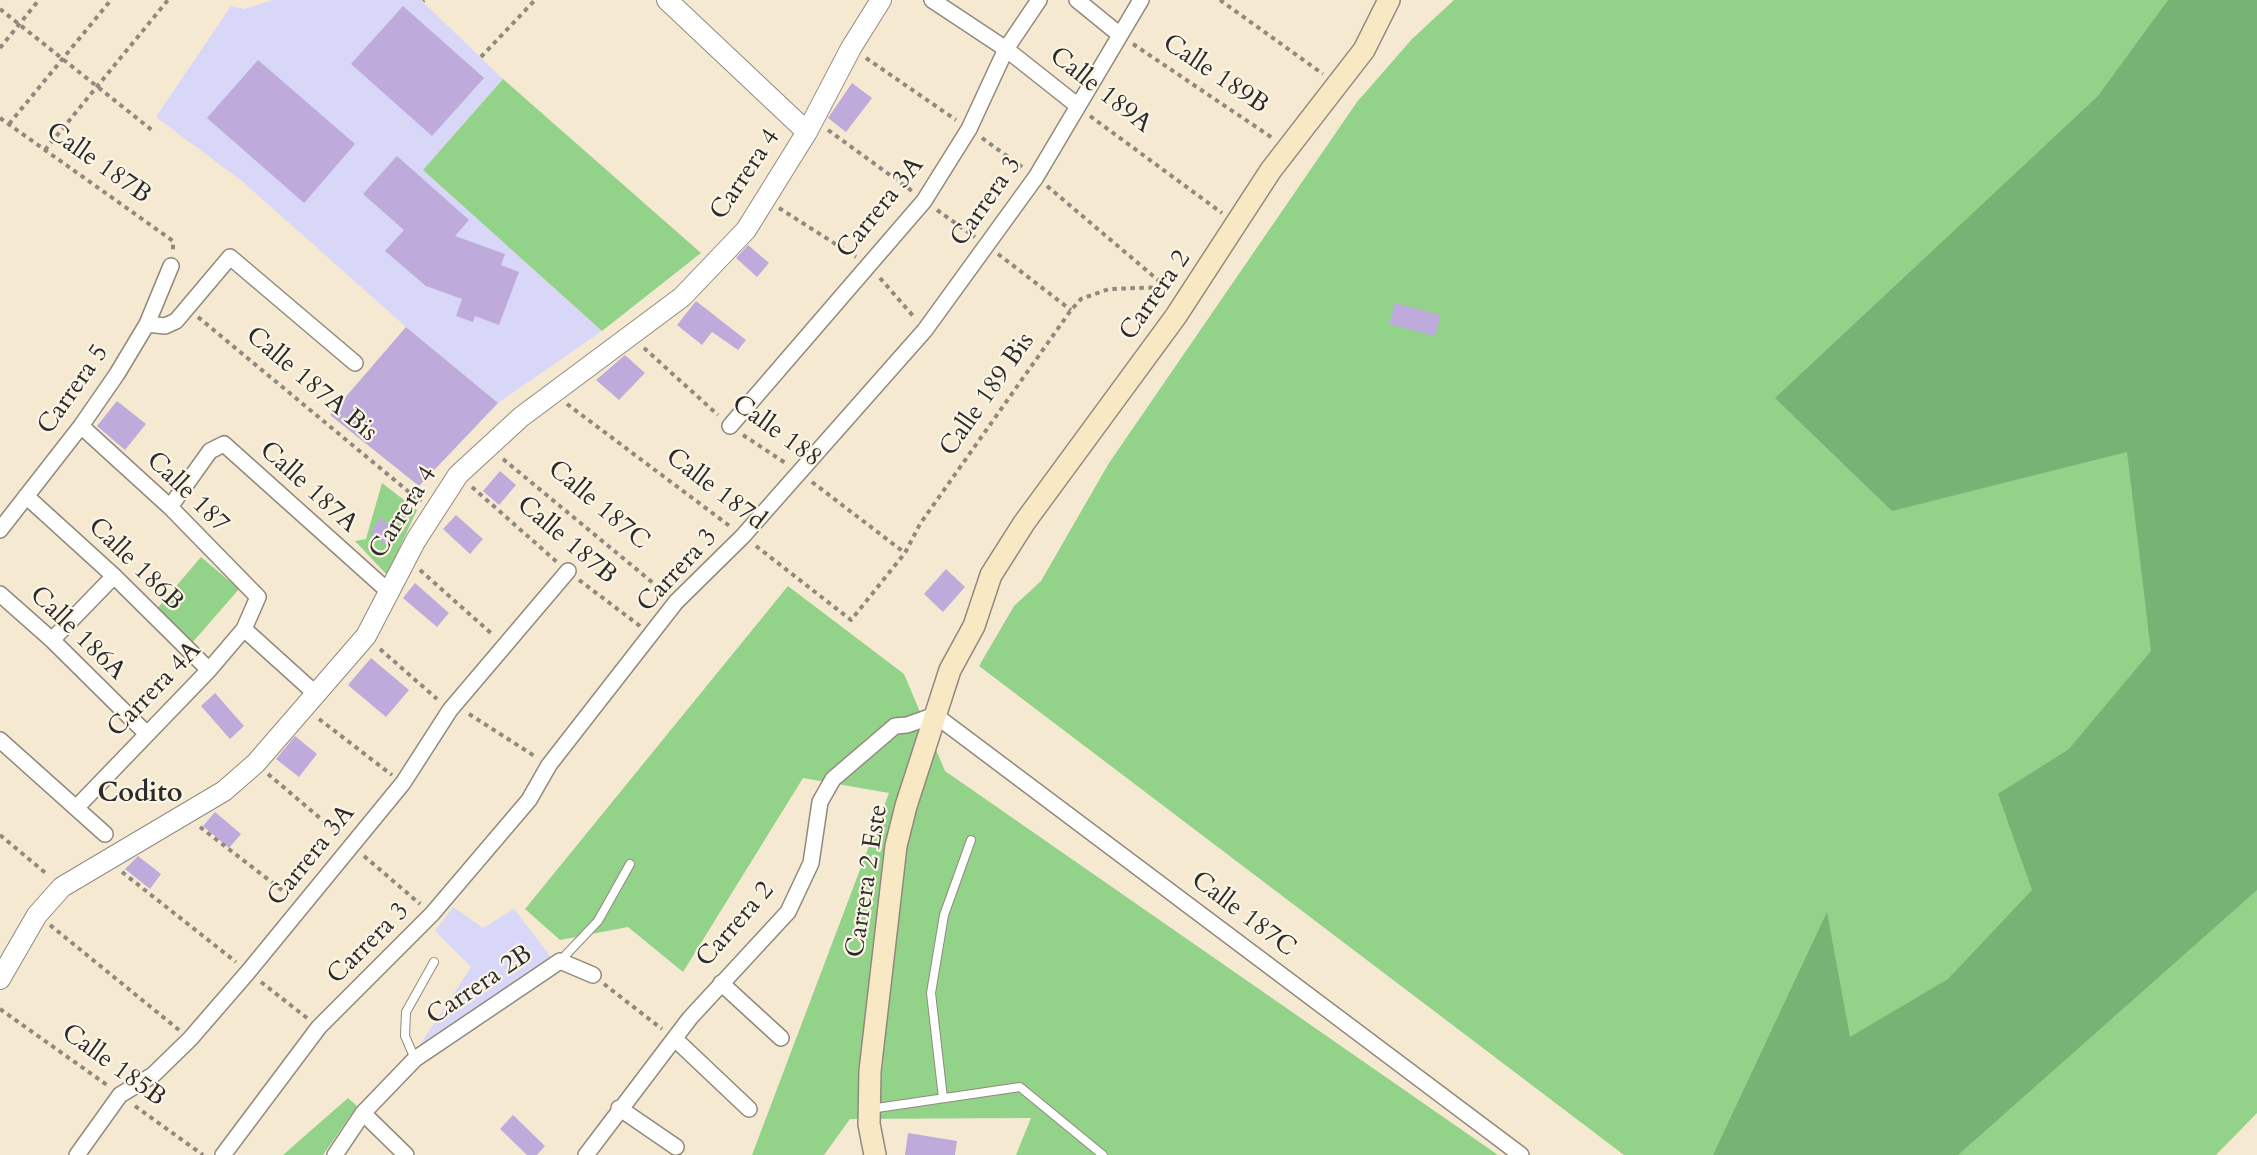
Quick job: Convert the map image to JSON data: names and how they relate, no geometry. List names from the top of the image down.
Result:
{
  "streets": {
    "main road": ["Carrera 2", "Carrera 2 Este"],
    "street": [
      "Calle 189A",
      "Carrera 4",
      "Carrera 3",
      "Carrera 3A",
      "Carrera 5",
      "Calle 187A",
      "Calle 187",
      "Calle 187C",
      "Calle 186B",
      "Calle 186A",
      "Carrera 4A",
      "Carrera 2B"
    ],
    "path": [
      "Calle 189B",
      "Calle 187B",
      "Calle 187A Bis",
      "Calle 189 Bis",
      "Calle 188",
      "Calle 187d",
      "Calle 185B"
    ]
  },
  "crossings": [
    ["Calle 189B", "Carrera 3"],
    ["Calle 189B", "Carrera 2"],
    ["Calle 189A", "Carrera 3"],
    ["Calle 189A", "Carrera 3A"],
    ["Calle 189A", "Carrera 2"],
    ["Calle 187B", "Carrera 4"],
    ["Calle 187B", "Carrera 3"],
    ["Calle 187B", "Carrera 3A"],
    ["Carrera 4", "Calle 187A Bis"],
    ["Carrera 4", "Calle 188"],
    ["Carrera 4", "Calle 187A"],
    ["Carrera 4", "Calle 187d"],
    ["Carrera 4", "Calle 187C"],
    ["Carrera 3", "Calle 188"],
    ["Carrera 3", "Calle 187d"],
    ["Carrera 3", "Calle 187C"],
    ["Carrera 3A", "Calle 188"],
    ["Carrera 3A", "Calle 185B"],
    ["Carrera 2", "Calle 187C"],
    ["Carrera 2", "Carrera 2 Este"],
    ["Carrera 5", "Calle 187"],
    ["Carrera 5", "Calle 186B"],
    ["Calle 189 Bis", "Calle 188"],
    ["Calle 189 Bis", "Calle 187d"],
    ["Calle 187A", "Calle 187"],
    ["Calle 187", "Carrera 4A"],
    ["Calle 187C", "Carrera 2 Este"],
    ["Calle 186B", "Carrera 4A"],
    ["Calle 186A", "Carrera 4A"]
  ],
  "districts": ["Codito"]
}
